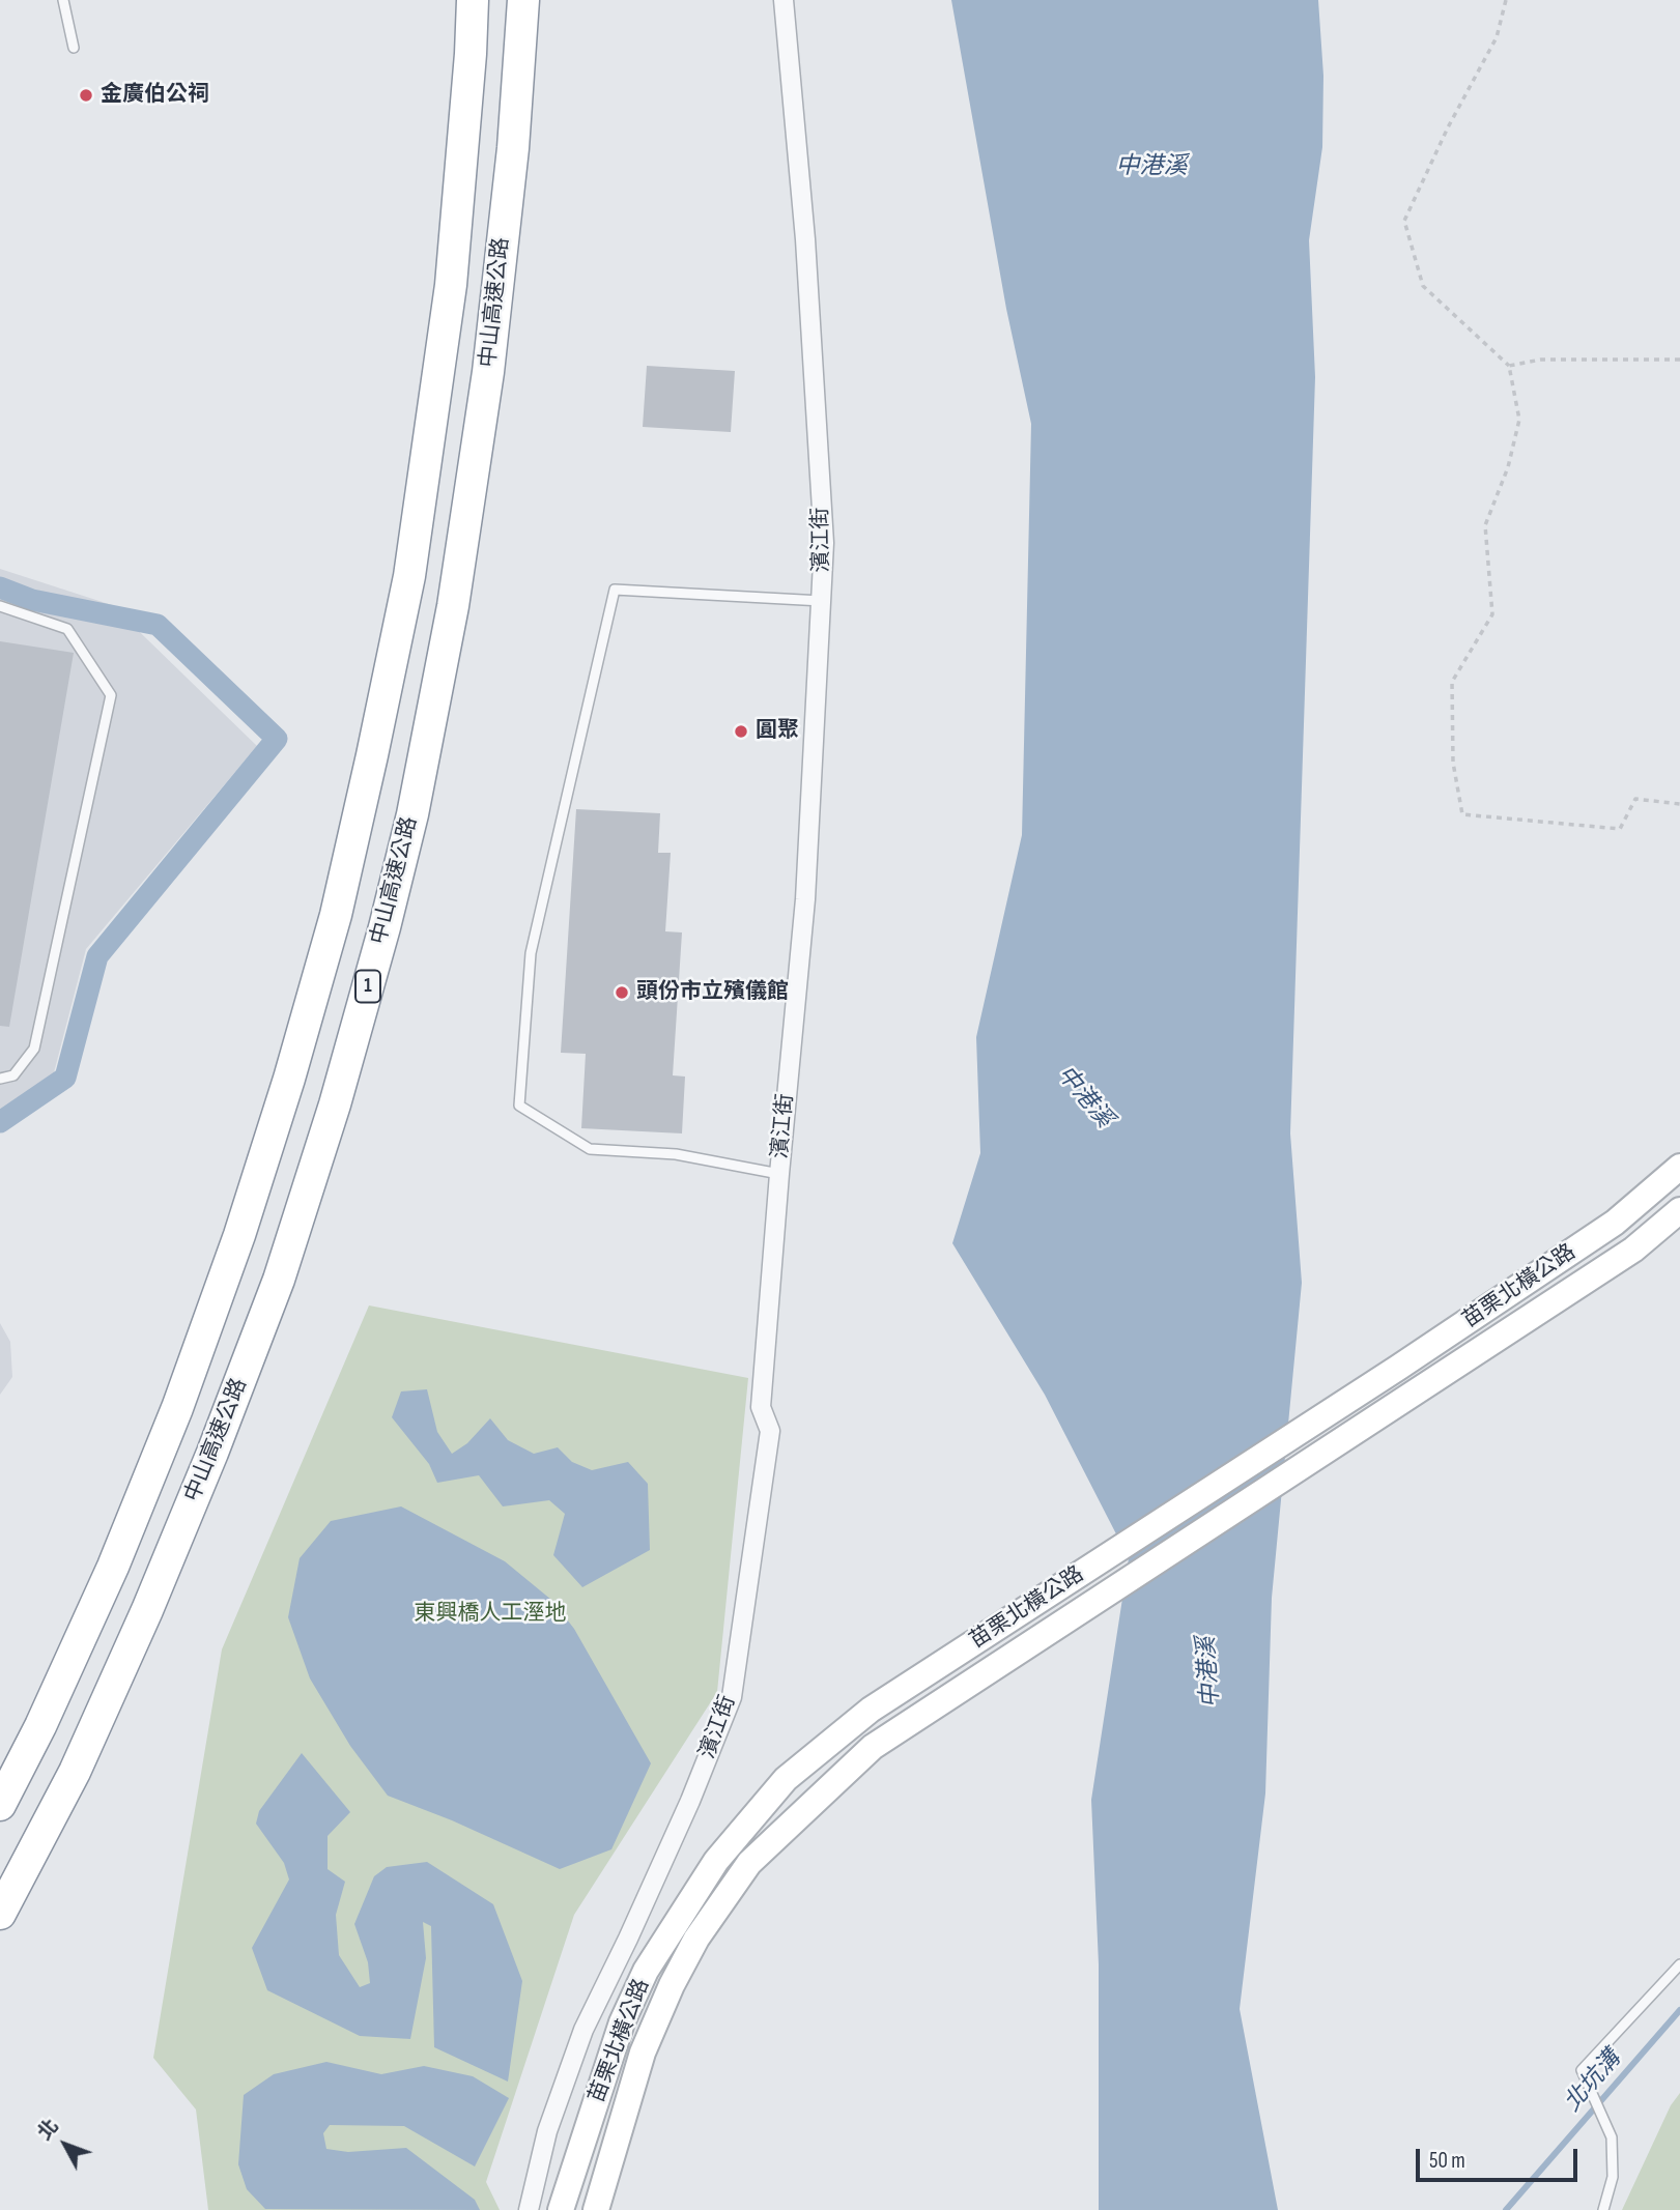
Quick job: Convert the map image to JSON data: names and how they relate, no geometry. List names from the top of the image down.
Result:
{
  "streets": {
    "highway": ["中山高速公路", "1"],
    "main road": ["苗栗北橫公路"],
    "street": ["濱江街"]
  },
  "water": ["中港溪", "北坑溝"],
  "parks": ["東興橋人工溼地"],
  "places": ["金廣伯公祠", "圓聚", "頭份市立殯儀館"],
  "scale_bar": "50 m",
  "north": "top left"
}
